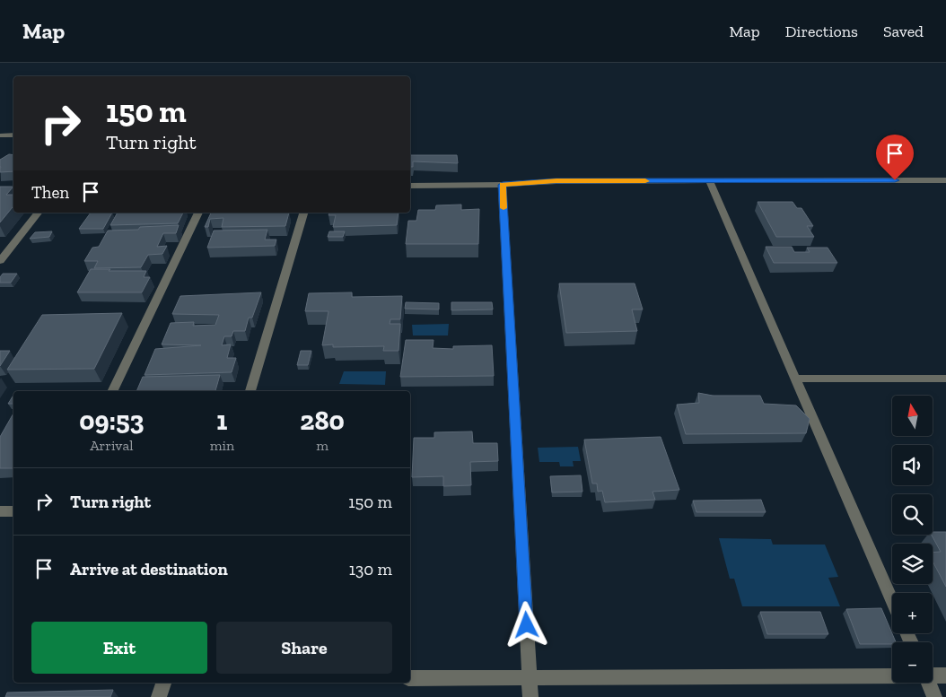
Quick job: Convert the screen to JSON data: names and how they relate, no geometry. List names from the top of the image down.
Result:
{
  "north": "top",
  "page": {
    "header": "Map",
    "nav": ["Map", "Directions", "Saved"],
    "turn": ["150 m", "Turn right"],
    "then": "Then",
    "eta": [
      "09:53",
      "Arrival",
      "1",
      "min",
      "280",
      "m"
    ],
    "map_buttons": ["+", "−"],
    "list": [
      {
        "name": "Turn right",
        "value": "150 m"
      },
      {
        "name": "Arrive at destination",
        "value": "130 m"
      }
    ],
    "buttons": ["Exit", "Share"]
  }
}
